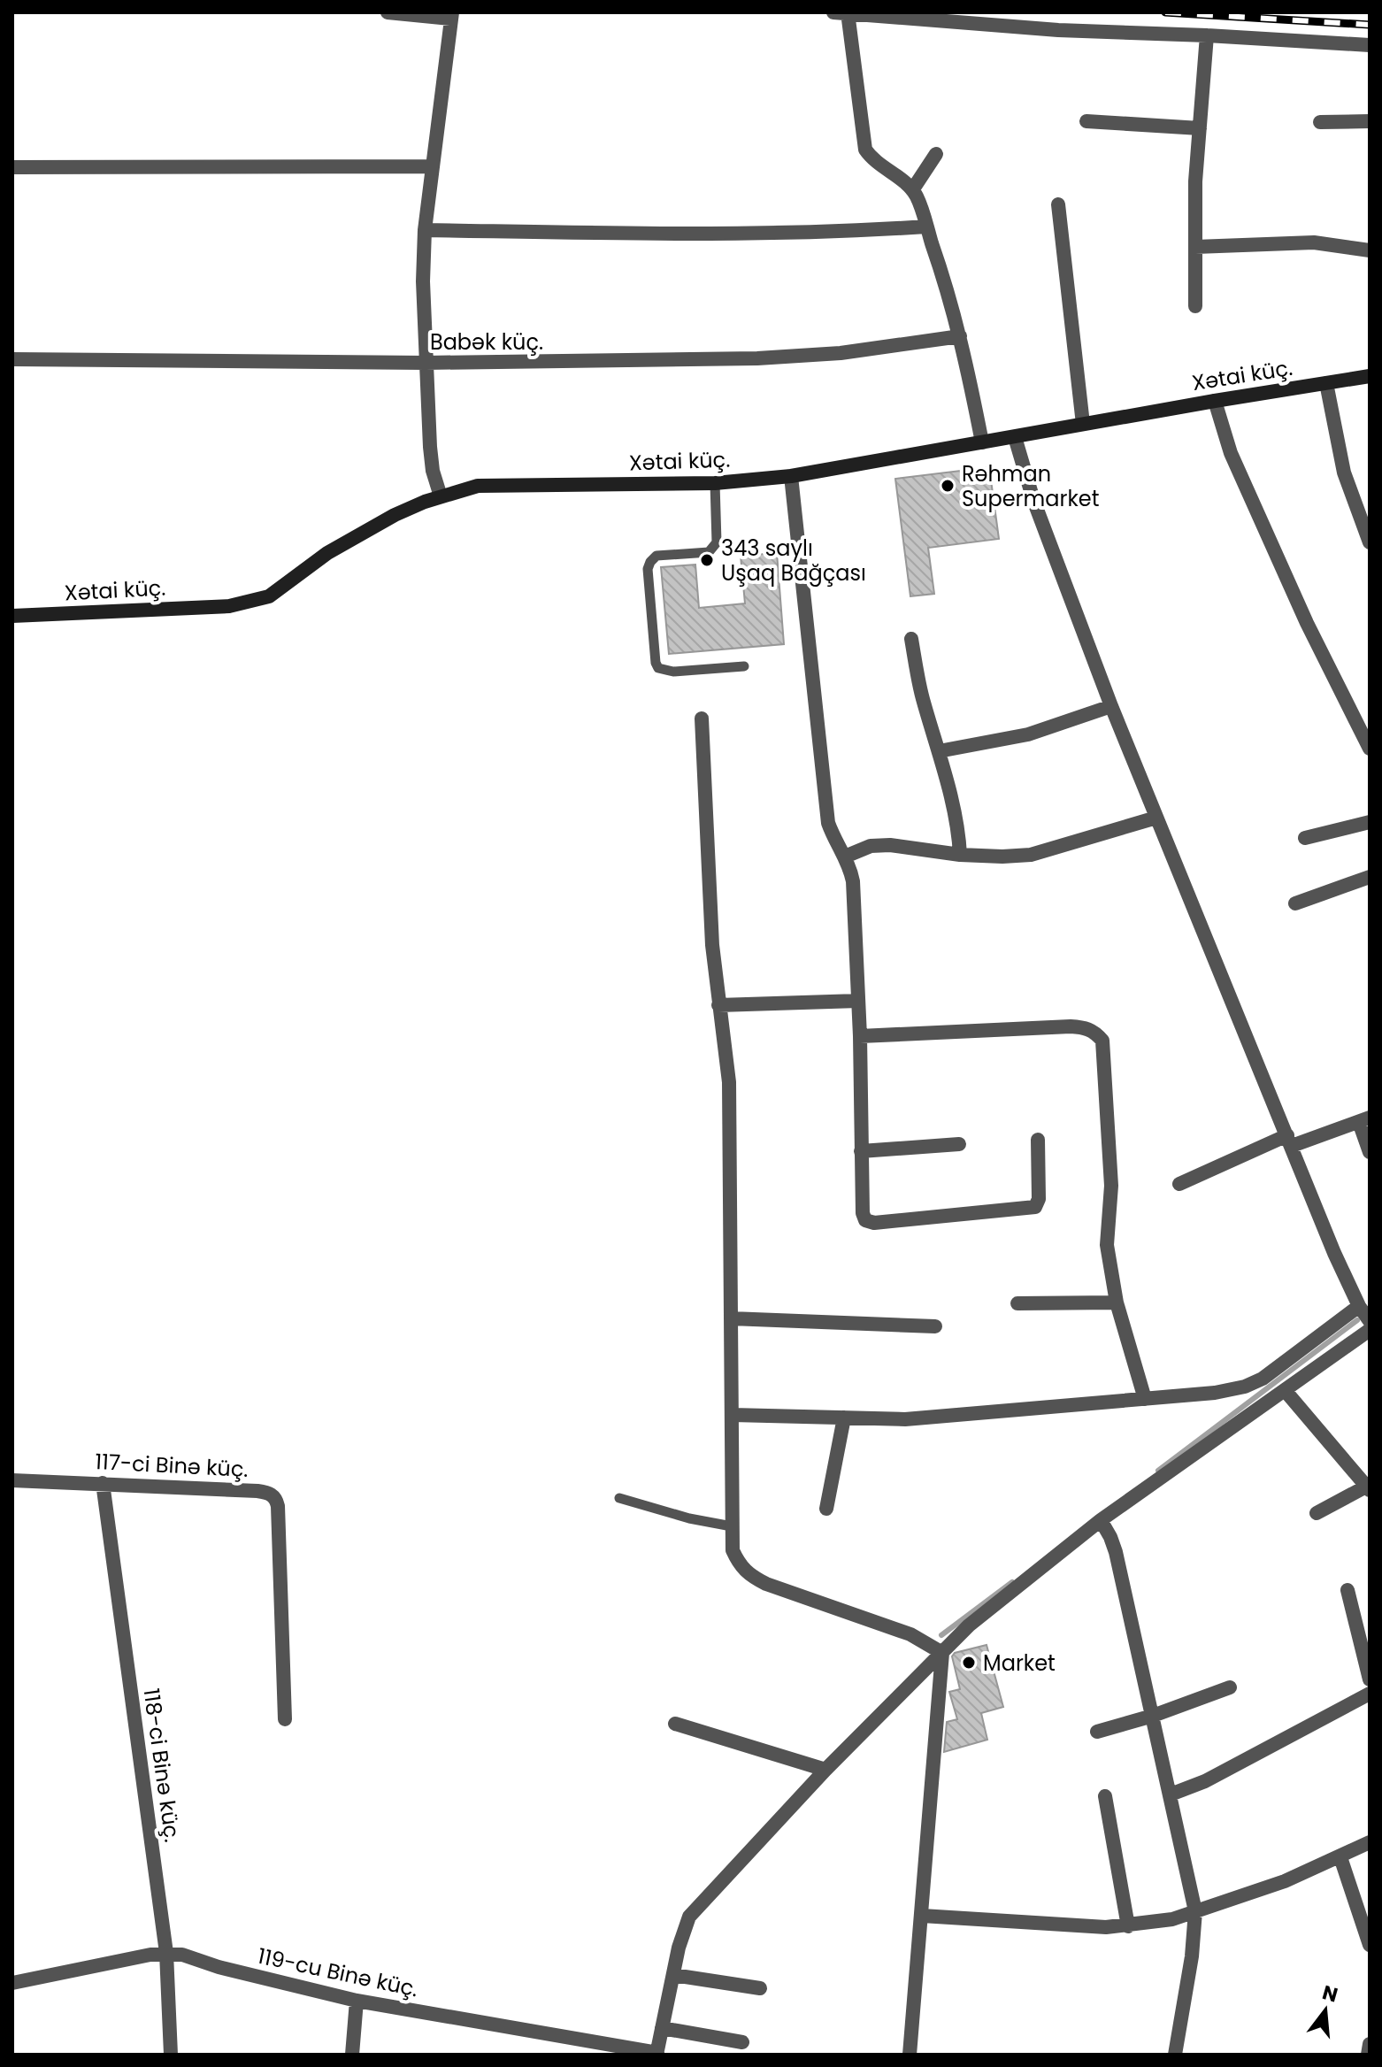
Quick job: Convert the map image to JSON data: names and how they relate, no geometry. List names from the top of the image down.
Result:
{
  "streets": {
    "street": [
      "Babək küç.",
      "Xətai küç.",
      "117-ci Binə küç.",
      "118-ci Binə küç.",
      "119-cu Binə küç."
    ]
  },
  "crossings": [
    ["117-ci Binə küç.", "118-ci Binə küç."],
    ["118-ci Binə küç.", "119-cu Binə küç."]
  ],
  "places": ["Rəhman Supermarket", "343 saylı Uşaq Bağçası", "Market"],
  "north": "top"
}
